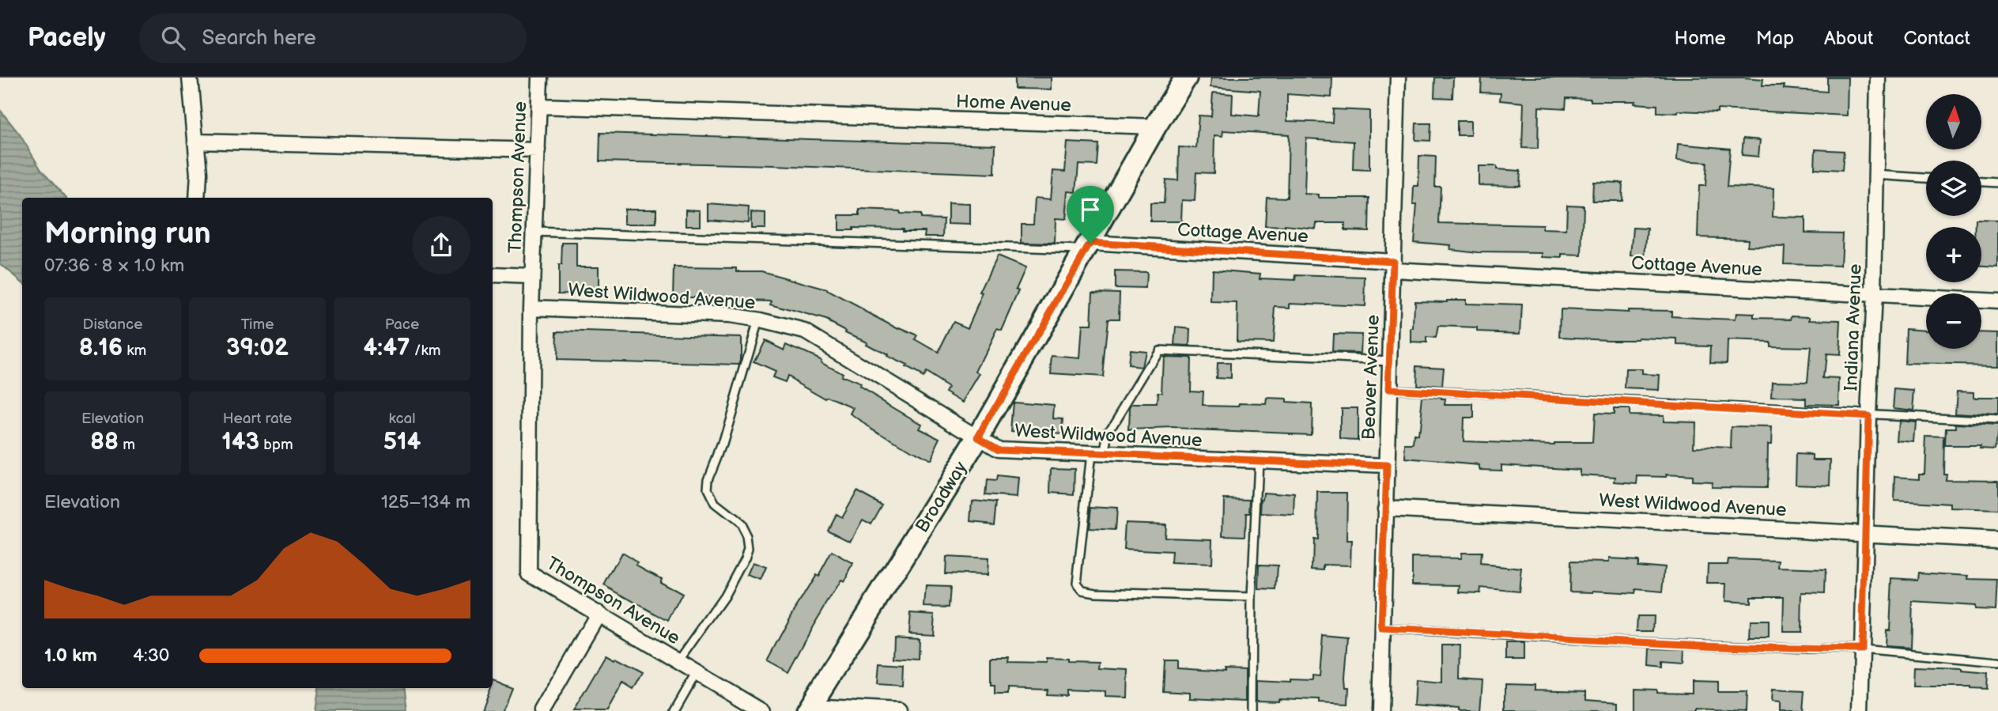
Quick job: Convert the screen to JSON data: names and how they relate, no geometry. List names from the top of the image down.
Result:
{
  "streets": {
    "main road": ["Broadway"],
    "street": [
      "Home Avenue",
      "Thompson Avenue",
      "Cottage Avenue",
      "West Wildwood Avenue",
      "Indiana Avenue",
      "Beaver Avenue"
    ]
  },
  "crossings": [
    ["Home Avenue", "Thompson Avenue"],
    ["Home Avenue", "Broadway"],
    ["Thompson Avenue", "West Wildwood Avenue"],
    ["Cottage Avenue", "Indiana Avenue"],
    ["Cottage Avenue", "Beaver Avenue"],
    ["Cottage Avenue", "Broadway"],
    ["West Wildwood Avenue", "Indiana Avenue"],
    ["West Wildwood Avenue", "Beaver Avenue"],
    ["West Wildwood Avenue", "Broadway"]
  ],
  "north": "top",
  "page": {
    "header": "Pacely",
    "search": "Search here",
    "nav": [
      "Home",
      "Map",
      "About",
      "Contact"
    ],
    "map_buttons": ["+", "−"],
    "heading": ["Morning run", "07:36 · 8 × 1.0 km"],
    "stats": [
      ["Distance", "8.16 km"],
      ["Time", "39:02"],
      ["Pace", "4:47 /km"],
      ["Elevation", "88 m"],
      ["Heart rate", "143 bpm"],
      ["kcal", "514"]
    ],
    "chart": ["Elevation", "125–134 m"],
    "list": [
      {
        "name": "1.0 km",
        "note": "4:30"
      }
    ]
  }
}
